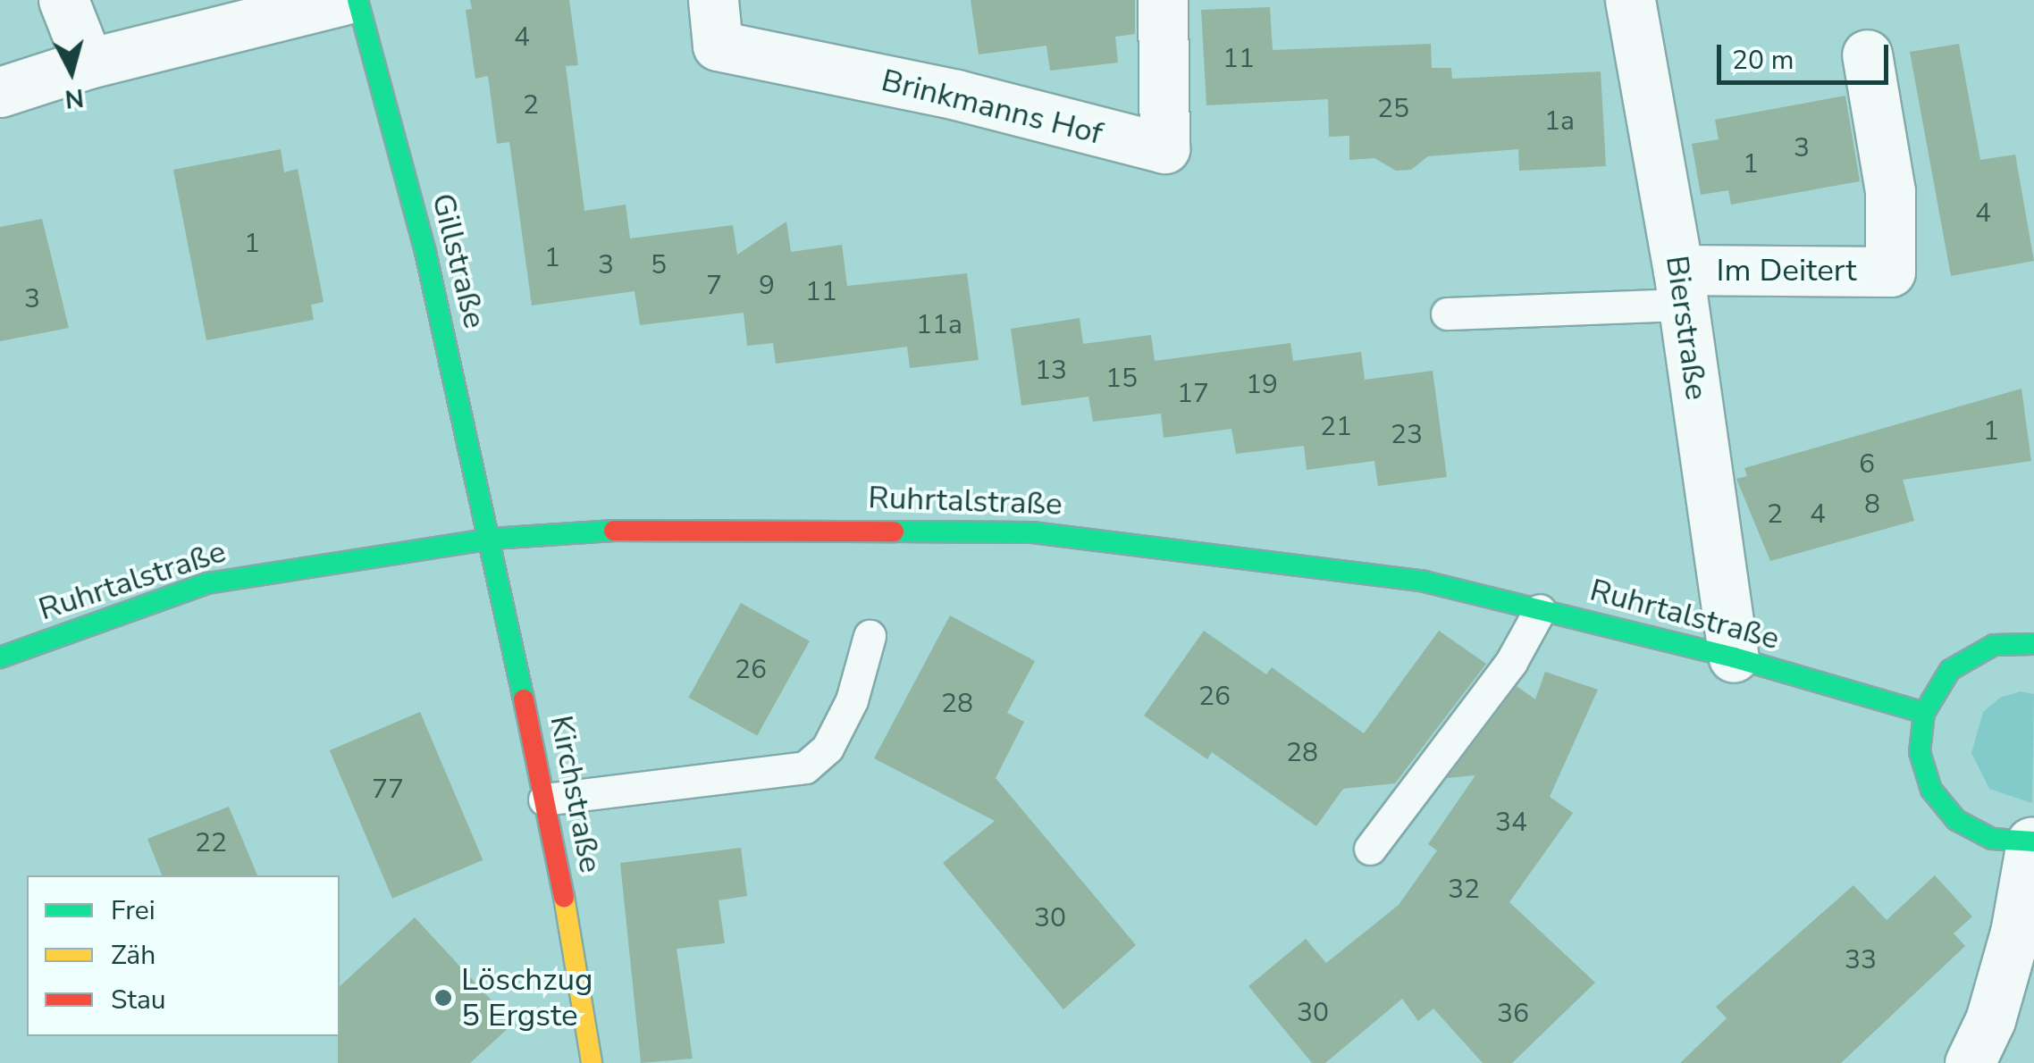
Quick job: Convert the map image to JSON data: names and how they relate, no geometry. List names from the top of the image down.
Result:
{
  "streets": {
    "main road": ["Gillstraße", "Ruhrtalstraße", "Kirchstraße"],
    "street": ["Brinkmanns Hof", "Im Deitert", "Bierstraße"]
  },
  "crossings": [
    ["Gillstraße", "Ruhrtalstraße"],
    ["Gillstraße", "Kirchstraße"],
    ["Im Deitert", "Bierstraße"],
    ["Bierstraße", "Ruhrtalstraße"],
    ["Ruhrtalstraße", "Kirchstraße"]
  ],
  "places": ["Löschzug 5 Ergste"],
  "house_numbers": [
    "4",
    "11",
    "2",
    "25",
    "1a",
    "3",
    "1",
    "4",
    "1",
    "1",
    "3",
    "5",
    "7",
    "9",
    "11",
    "3",
    "11a",
    "13",
    "15",
    "19",
    "17",
    "21",
    "1",
    "23",
    "6",
    "8",
    "2",
    "4",
    "26",
    "26",
    "28",
    "28",
    "77",
    "34",
    "22",
    "32",
    "30",
    "33",
    "30",
    "36"
  ],
  "legend": ["Frei", "Zäh", "Stau"],
  "scale_bar": "20 m",
  "north": "bottom"
}
